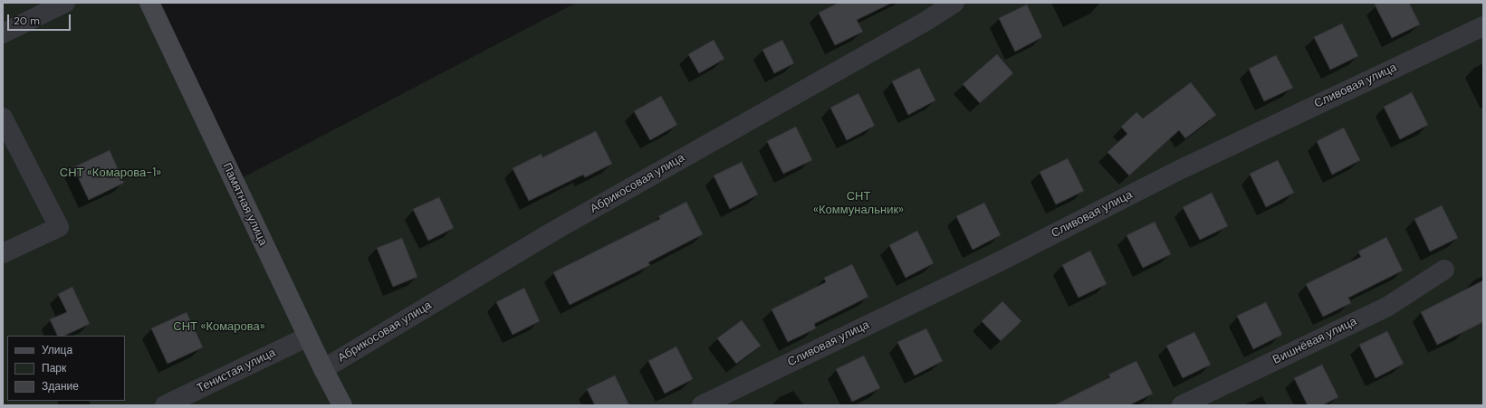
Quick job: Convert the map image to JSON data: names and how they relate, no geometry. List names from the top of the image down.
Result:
{
  "streets": {
    "street": [
      "Сливовая улица",
      "Абрикосовая улица",
      "Памятная улица",
      "Вишнёвая улица",
      "Тенистая улица"
    ]
  },
  "crossings": [
    ["Абрикосовая улица", "Памятная улица"],
    ["Памятная улица", "Тенистая улица"]
  ],
  "parks": ["СНТ «Комарова-1»", "СНТ «Коммунальник»", "СНТ «Комарова»"],
  "legend": ["Улица", "Парк", "Здание"],
  "scale_bar": "20 m"
}
